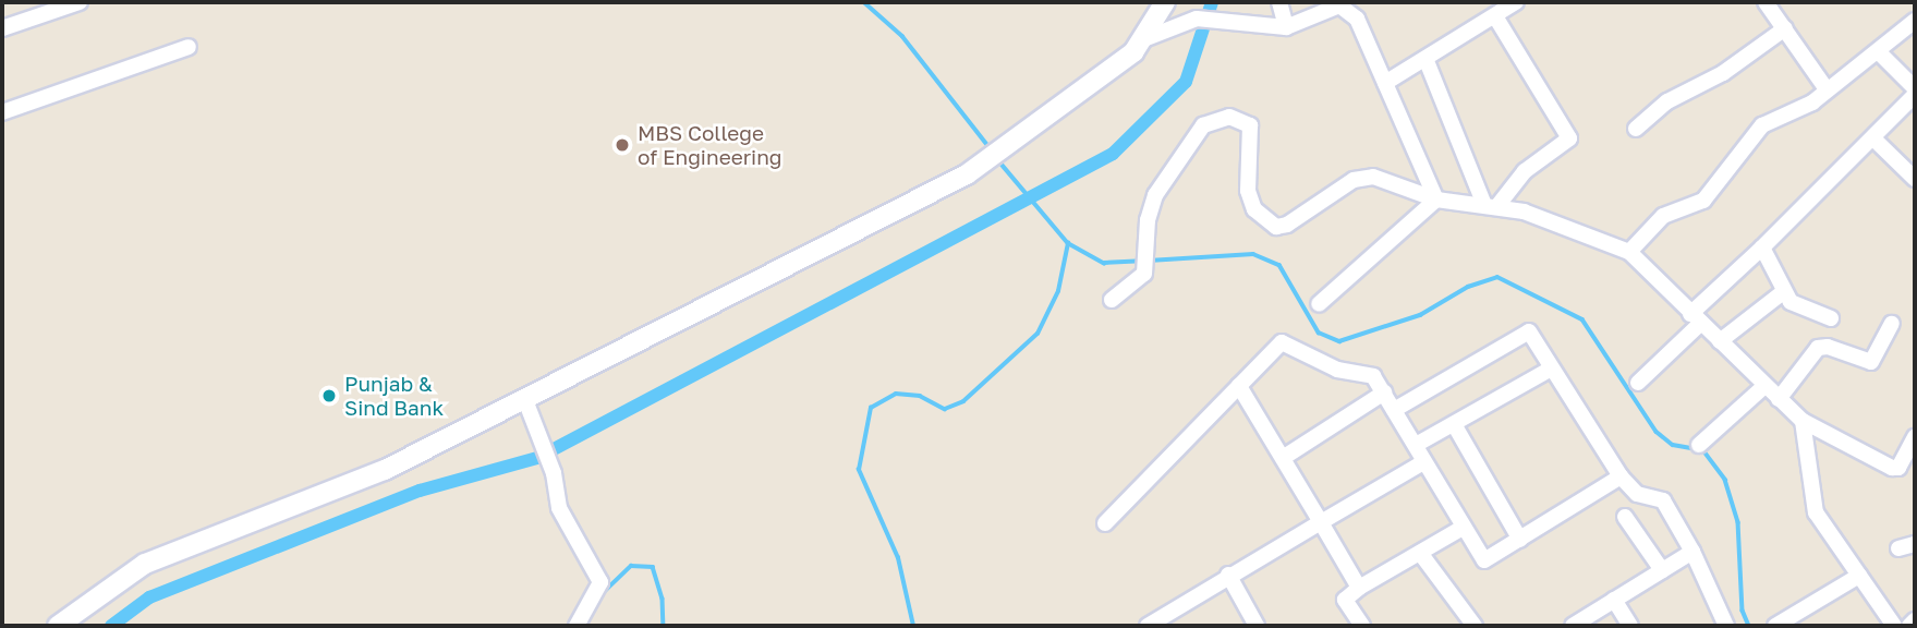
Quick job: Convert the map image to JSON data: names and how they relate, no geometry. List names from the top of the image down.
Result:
{
  "places": ["MBS College of Engineering", "Punjab & Sind Bank"]
}
